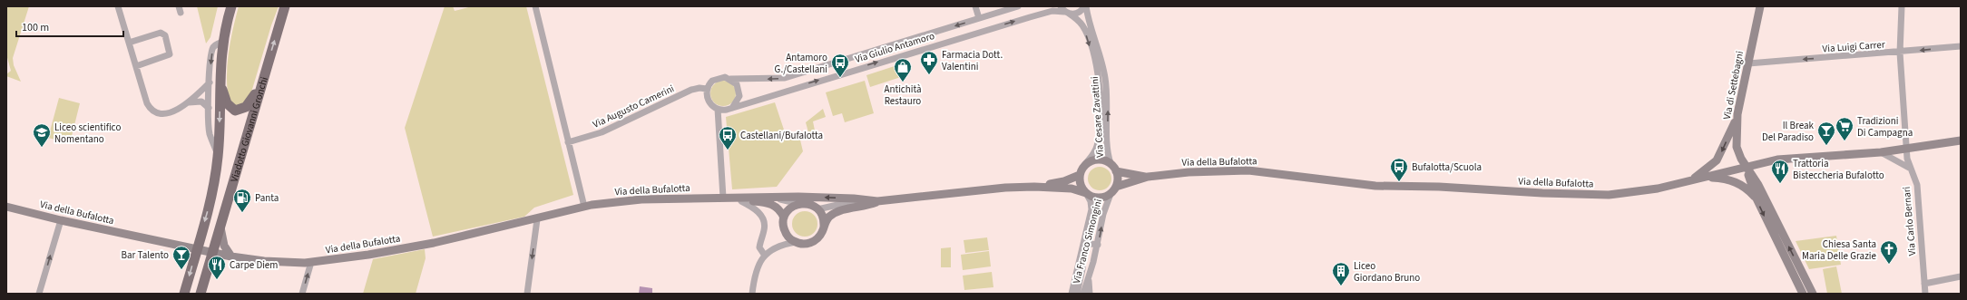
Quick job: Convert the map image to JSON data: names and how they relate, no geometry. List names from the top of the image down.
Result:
{
  "streets": {
    "main road": ["Viadotto Giovanni Gronchi"],
    "street": [
      "Via Luigi Carrer",
      "Via Giulio Antamoro",
      "Via di Settebagni",
      "Via Augusto Camerini",
      "Via Cesare Zavattini",
      "Via della Bufalotta",
      "Via Carlo Bernari",
      "Via Franco Simongini"
    ]
  },
  "crossings": [
    ["Via Luigi Carrer", "Via di Settebagni"],
    ["Via Luigi Carrer", "Via Carlo Bernari"],
    ["Via Giulio Antamoro", "Via Augusto Camerini"],
    ["Via Giulio Antamoro", "Via Cesare Zavattini"],
    ["Via di Settebagni", "Via della Bufalotta"],
    ["Via Cesare Zavattini", "Via della Bufalotta"],
    ["Via Cesare Zavattini", "Via Franco Simongini"],
    ["Viadotto Giovanni Gronchi", "Via della Bufalotta"],
    ["Via della Bufalotta", "Via Carlo Bernari"],
    ["Via della Bufalotta", "Via Franco Simongini"]
  ],
  "one_way": ["Via Luigi Carrer"],
  "places": {
    "pharmacy": ["Farmacia Dott. Valentini"],
    "bus stop": ["Antamoro G./Castellani", "Castellani/Bufalotta", "Bufalotta/Scuola"],
    "shop": ["Antichità Restauro"],
    "supermarket": ["Tradizioni Di Campagna"],
    "bar": ["Il Break Del Paradiso", "Bar Talento"],
    "school or university": ["Liceo scientifico Nomentano"],
    "restaurant": ["Trattoria Bisteccheria Bufalotto", "Carpe Diem"],
    "fuel station": ["Panta"],
    "church": ["Chiesa Santa Maria Delle Grazie"],
    "building": ["Liceo Giordano Bruno"]
  },
  "scale_bar": "100 m"
}
